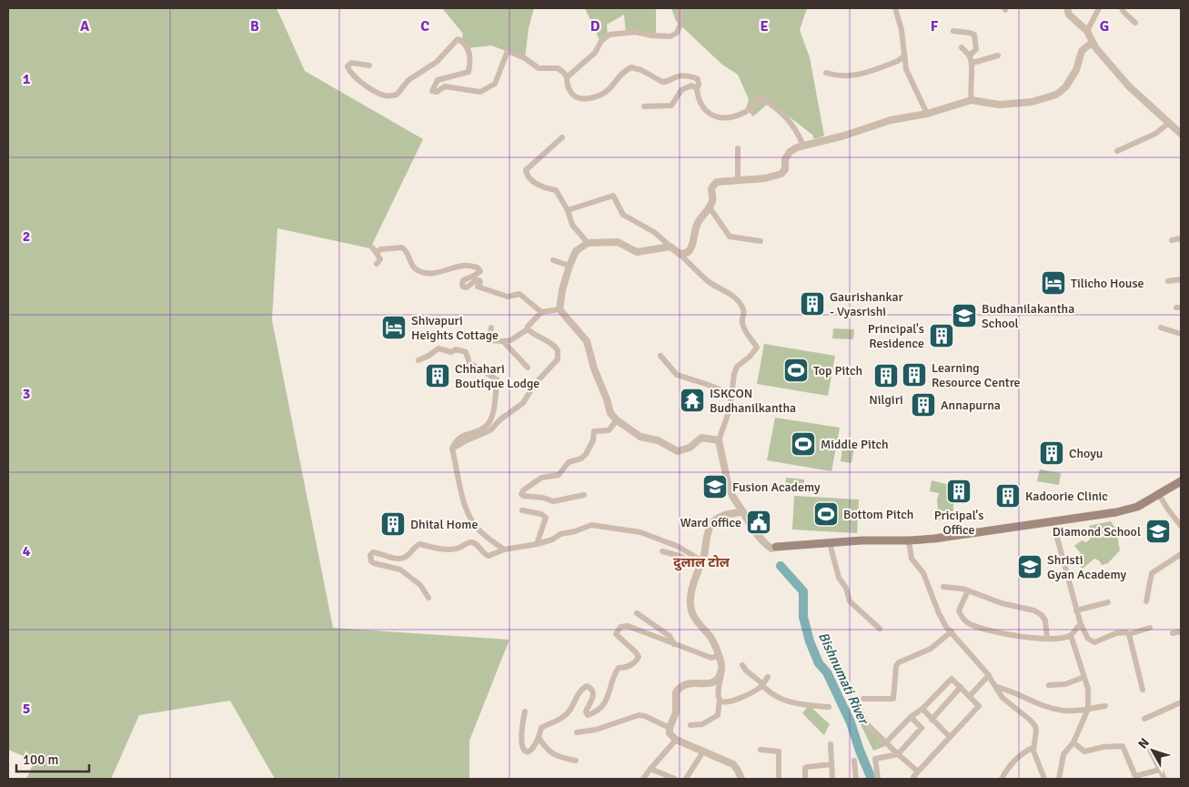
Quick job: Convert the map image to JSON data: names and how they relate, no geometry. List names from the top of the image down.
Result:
{
  "districts": ["दुलाल टोल"],
  "water": ["Bishnumati River"],
  "places": {
    "hotel": ["Tilicho House", "Shivapuri Heights Cottage"],
    "building": [
      "Gaurishankar - Vyasrishi",
      "Principal's Residence",
      "Learning Resource Centre",
      "Chhahari Boutique Lodge",
      "Nilgiri",
      "Annapurna",
      "Choyu",
      "Pricipal's Office",
      "Kadoorie Clinic",
      "Dhital Home"
    ],
    "school or university": [
      "Budhanilakantha School",
      "Fusion Academy",
      "Diamond School",
      "Shristi Gyan Academy"
    ],
    "sports": ["Top Pitch", "Middle Pitch", "Bottom Pitch"],
    "temple": ["ISKCON Budhanilkantha"],
    "public building": ["Ward office"]
  },
  "scale_bar": "100 m",
  "north": "top left",
  "grid": {
    "columns": [
      "A",
      "B",
      "C",
      "D",
      "E",
      "F",
      "G"
    ],
    "rows": [
      "1",
      "2",
      "3",
      "4",
      "5"
    ]
  }
}
